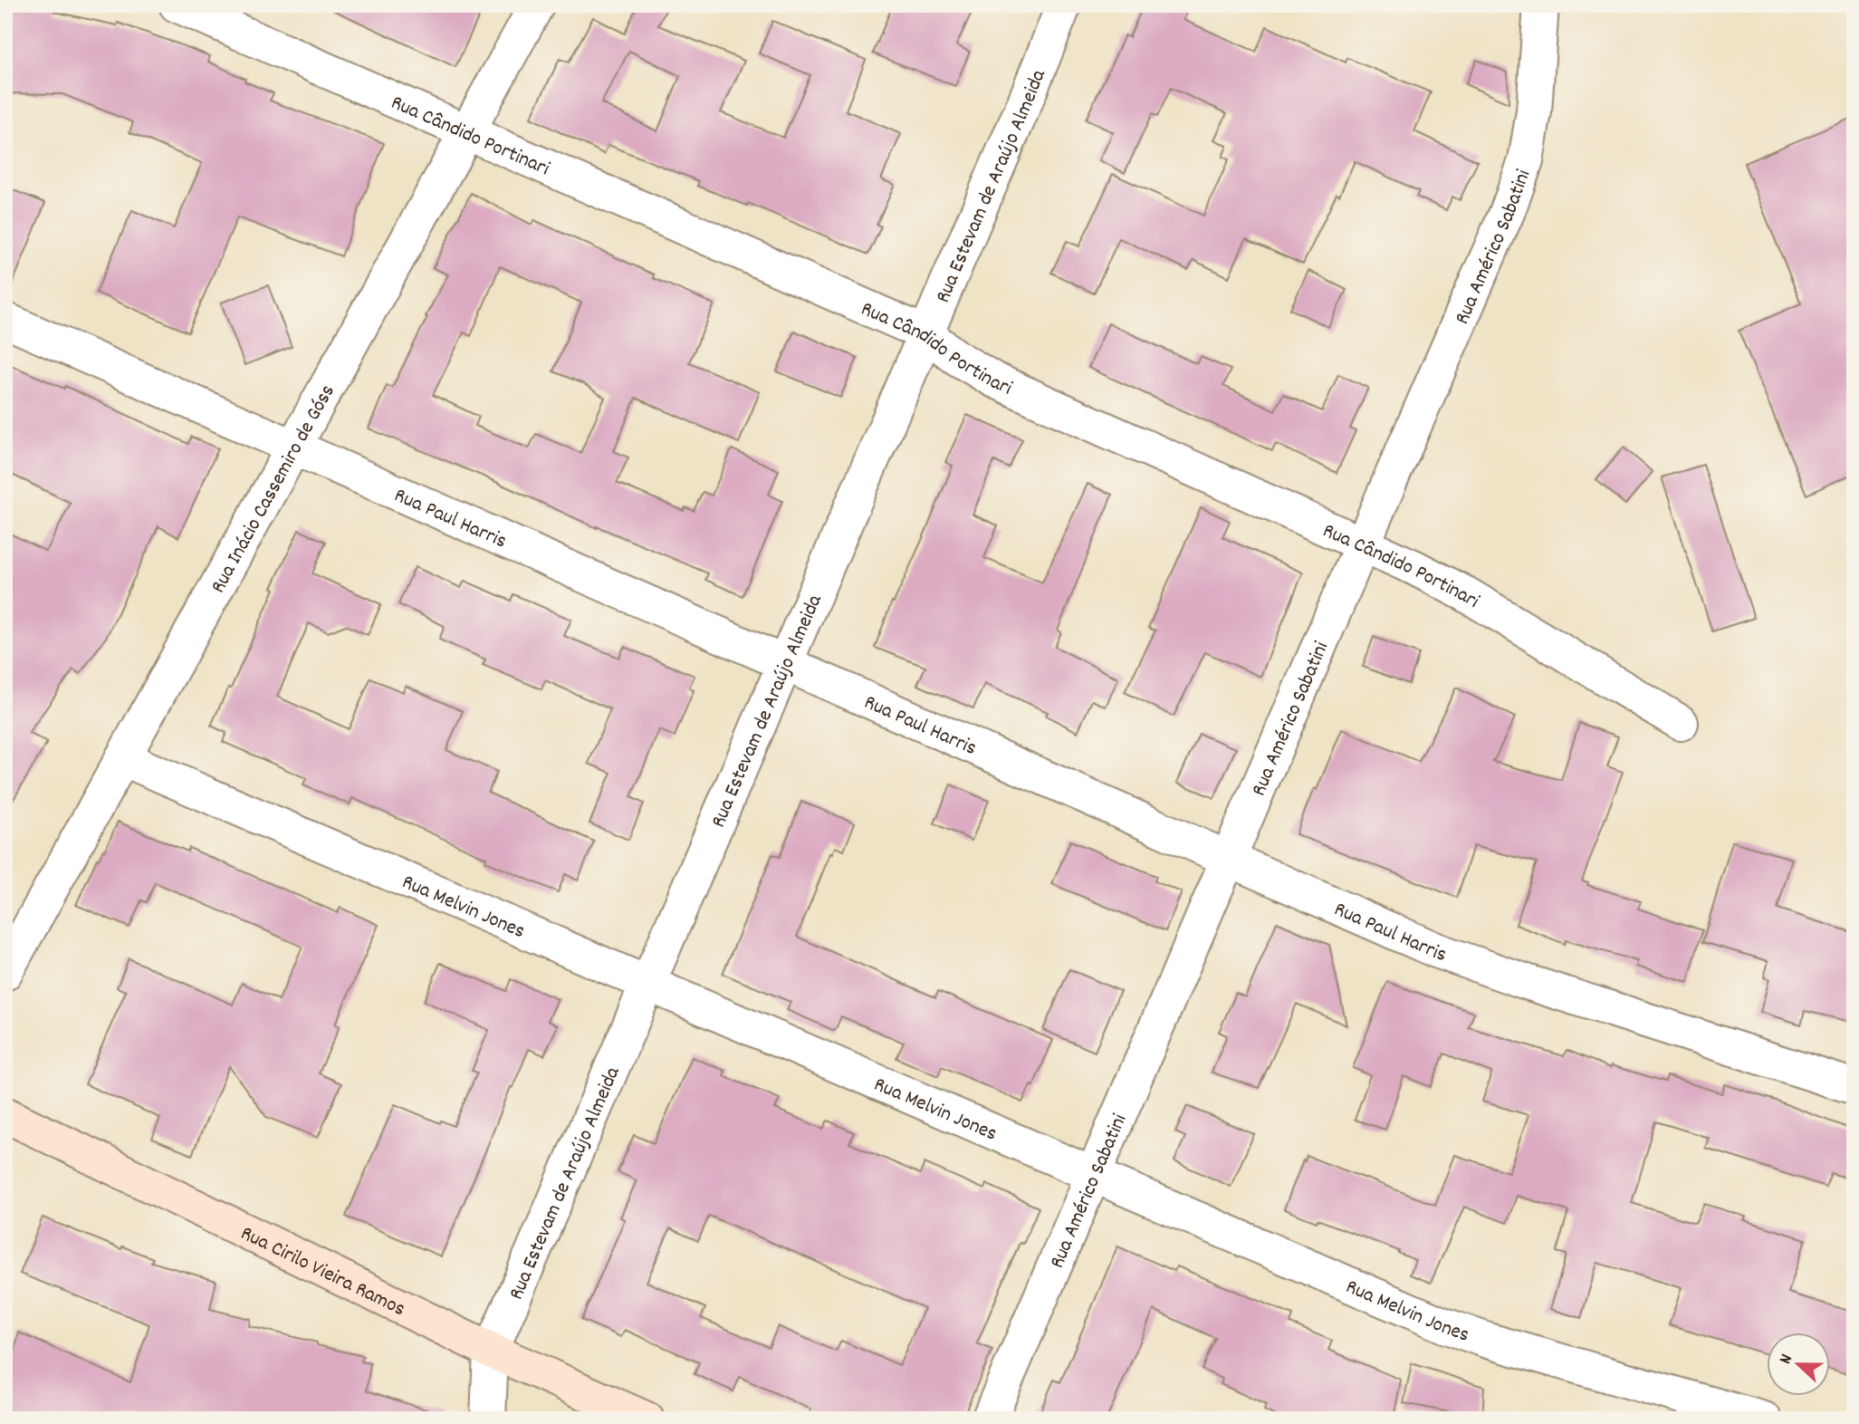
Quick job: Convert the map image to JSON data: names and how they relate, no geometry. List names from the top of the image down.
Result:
{
  "streets": {
    "main road": ["Rua Cirilo Vieira Ramos"],
    "street": [
      "Rua Cândido Portinari",
      "Rua Estevam de Araújo Almeida",
      "Rua Américo Sabatini",
      "Rua Inácio Cassemiro de Góss",
      "Rua Paul Harris",
      "Rua Melvin Jones"
    ]
  },
  "crossings": [
    ["Rua Cândido Portinari", "Rua Estevam de Araújo Almeida"],
    ["Rua Cândido Portinari", "Rua Américo Sabatini"],
    ["Rua Cândido Portinari", "Rua Inácio Cassemiro de Góss"],
    ["Rua Estevam de Araújo Almeida", "Rua Paul Harris"],
    ["Rua Estevam de Araújo Almeida", "Rua Melvin Jones"],
    ["Rua Estevam de Araújo Almeida", "Rua Cirilo Vieira Ramos"],
    ["Rua Américo Sabatini", "Rua Paul Harris"],
    ["Rua Américo Sabatini", "Rua Melvin Jones"],
    ["Rua Inácio Cassemiro de Góss", "Rua Paul Harris"],
    ["Rua Inácio Cassemiro de Góss", "Rua Melvin Jones"]
  ],
  "north": "left"
}
